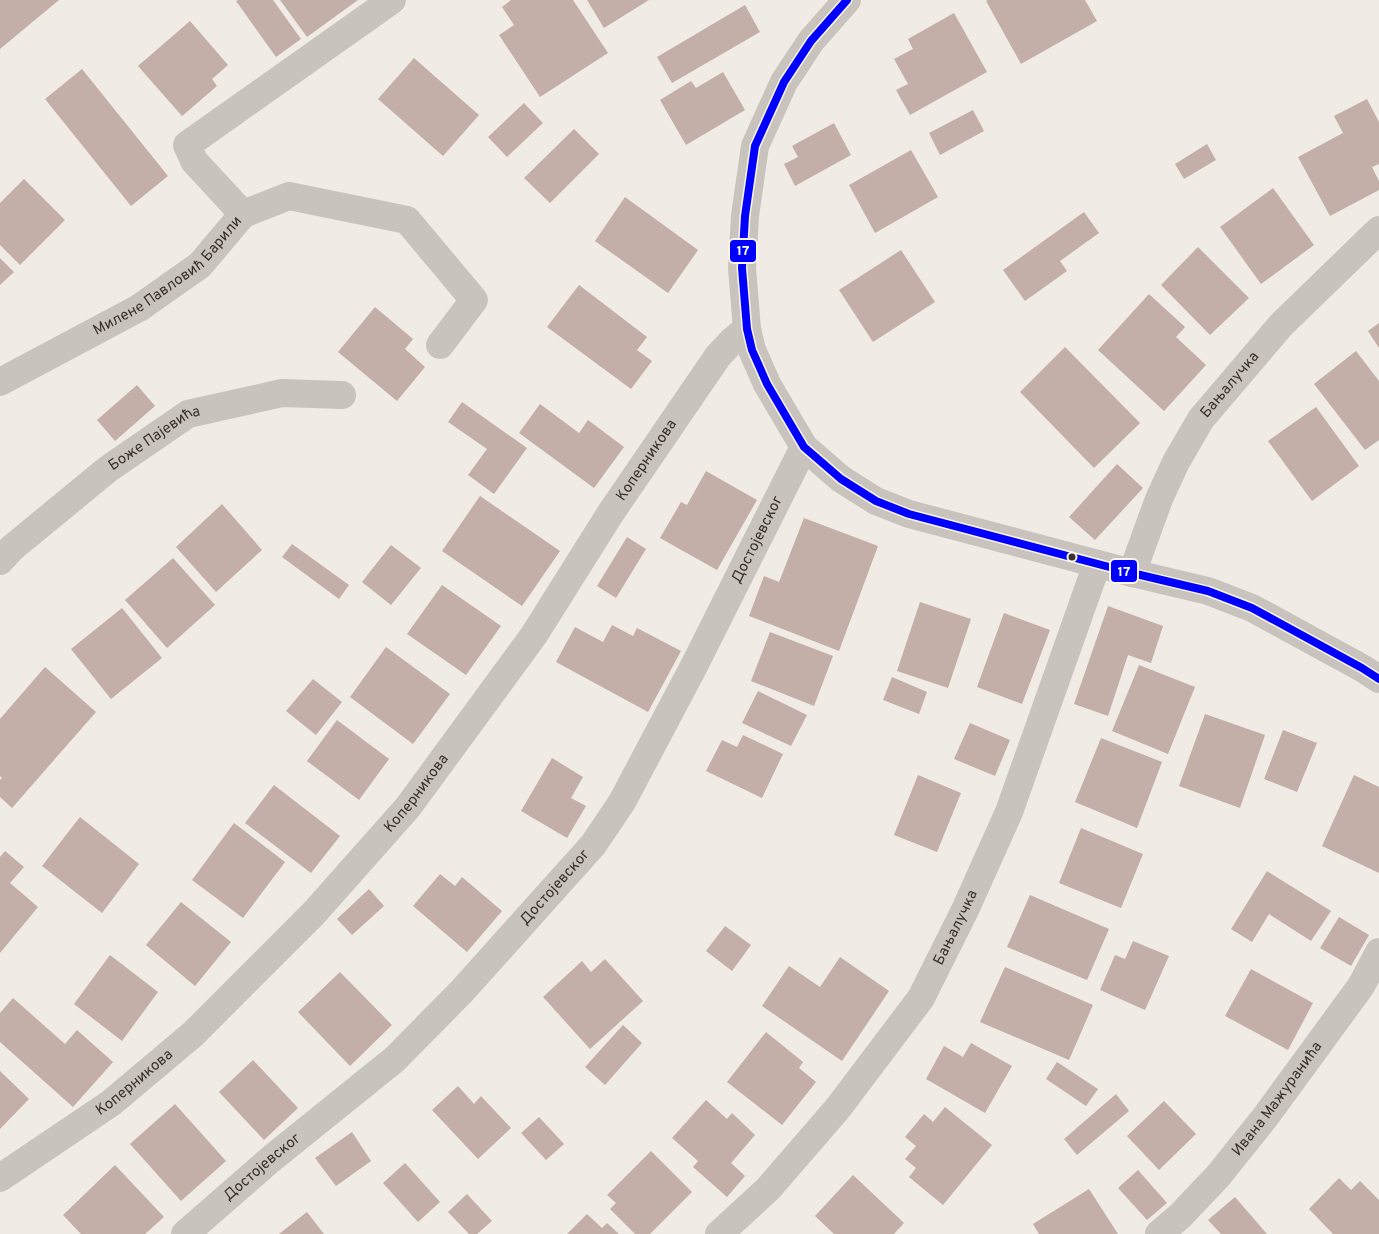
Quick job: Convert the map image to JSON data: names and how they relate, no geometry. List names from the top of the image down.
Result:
{
  "streets": {
    "street": [
      "Милене Павловић Барили",
      "Бањалучка",
      "Боже Пајевића",
      "Коперникова",
      "Достојевског",
      "Ивана Мажуранића"
    ]
  },
  "lines": ["transit line 17"]
}
